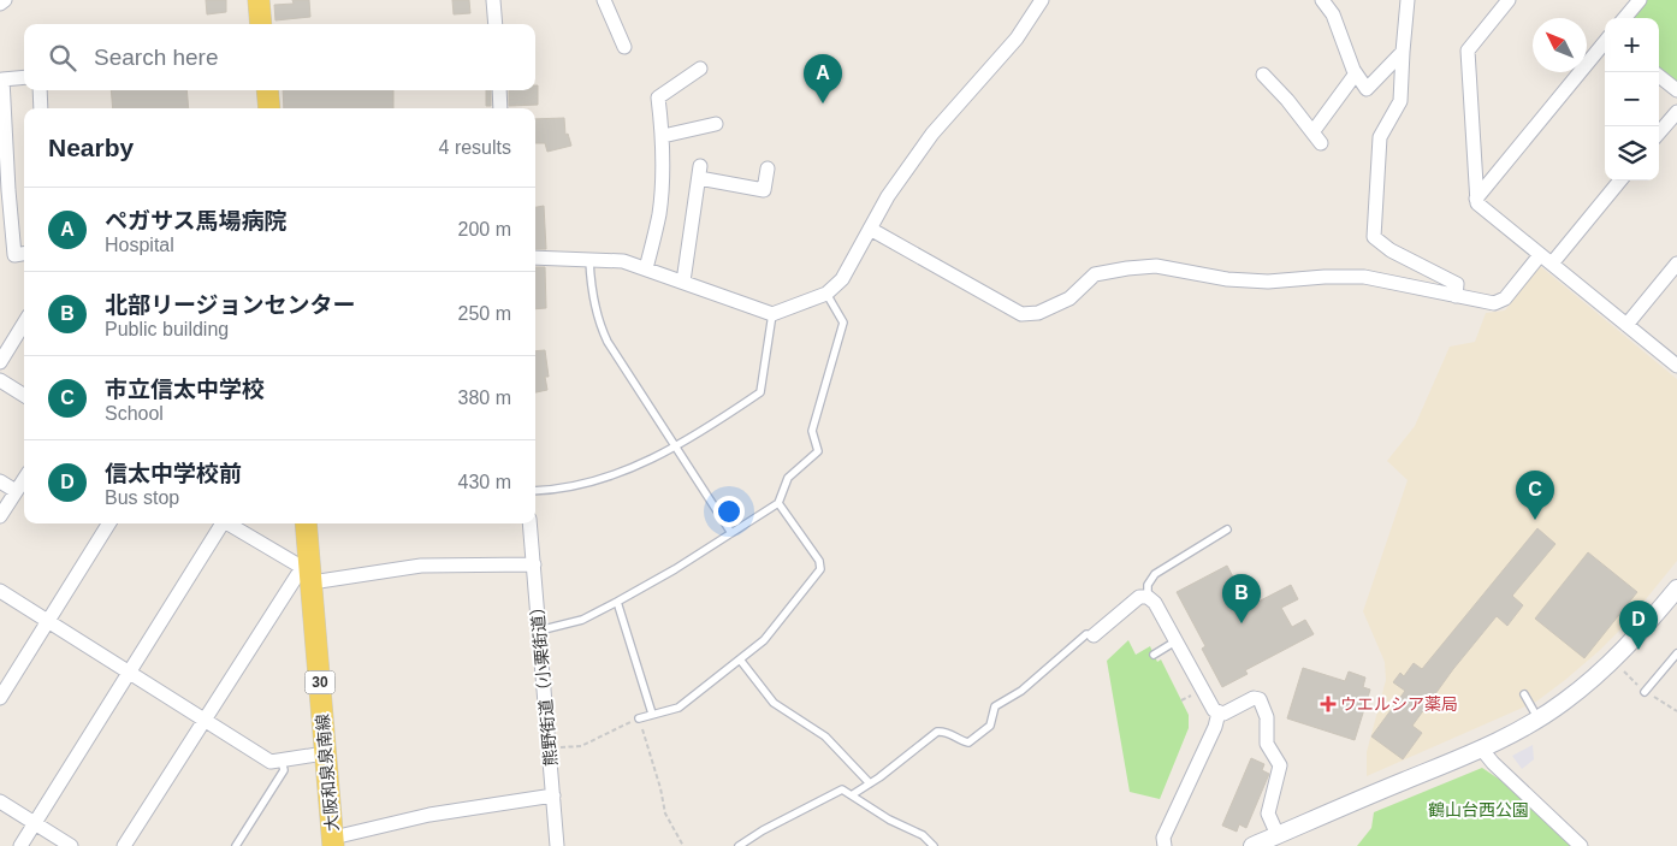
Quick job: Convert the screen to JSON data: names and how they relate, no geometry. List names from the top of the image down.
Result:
{
  "streets": {
    "main road": ["30", "大阪和泉泉南線"],
    "street": ["熊野街道（小栗街道）"]
  },
  "parks": ["鶴山台西公園"],
  "places": {
    "health": ["ウエルシア薬局"]
  },
  "north": "top left",
  "page": {
    "map_buttons": ["+", "−"],
    "search": "Search here",
    "pins": [
      "A",
      "C",
      "B",
      "D"
    ],
    "heading": ["Nearby", "4 results"],
    "list": [
      {
        "mark": "A",
        "name": "ペガサス馬場病院",
        "note": "Hospital",
        "value": "200 m"
      },
      {
        "mark": "B",
        "name": "北部リージョンセンター",
        "note": "Public building",
        "value": "250 m"
      },
      {
        "mark": "C",
        "name": "市立信太中学校",
        "note": "School",
        "value": "380 m"
      },
      {
        "mark": "D",
        "name": "信太中学校前",
        "note": "Bus stop",
        "value": "430 m"
      }
    ]
  }
}
